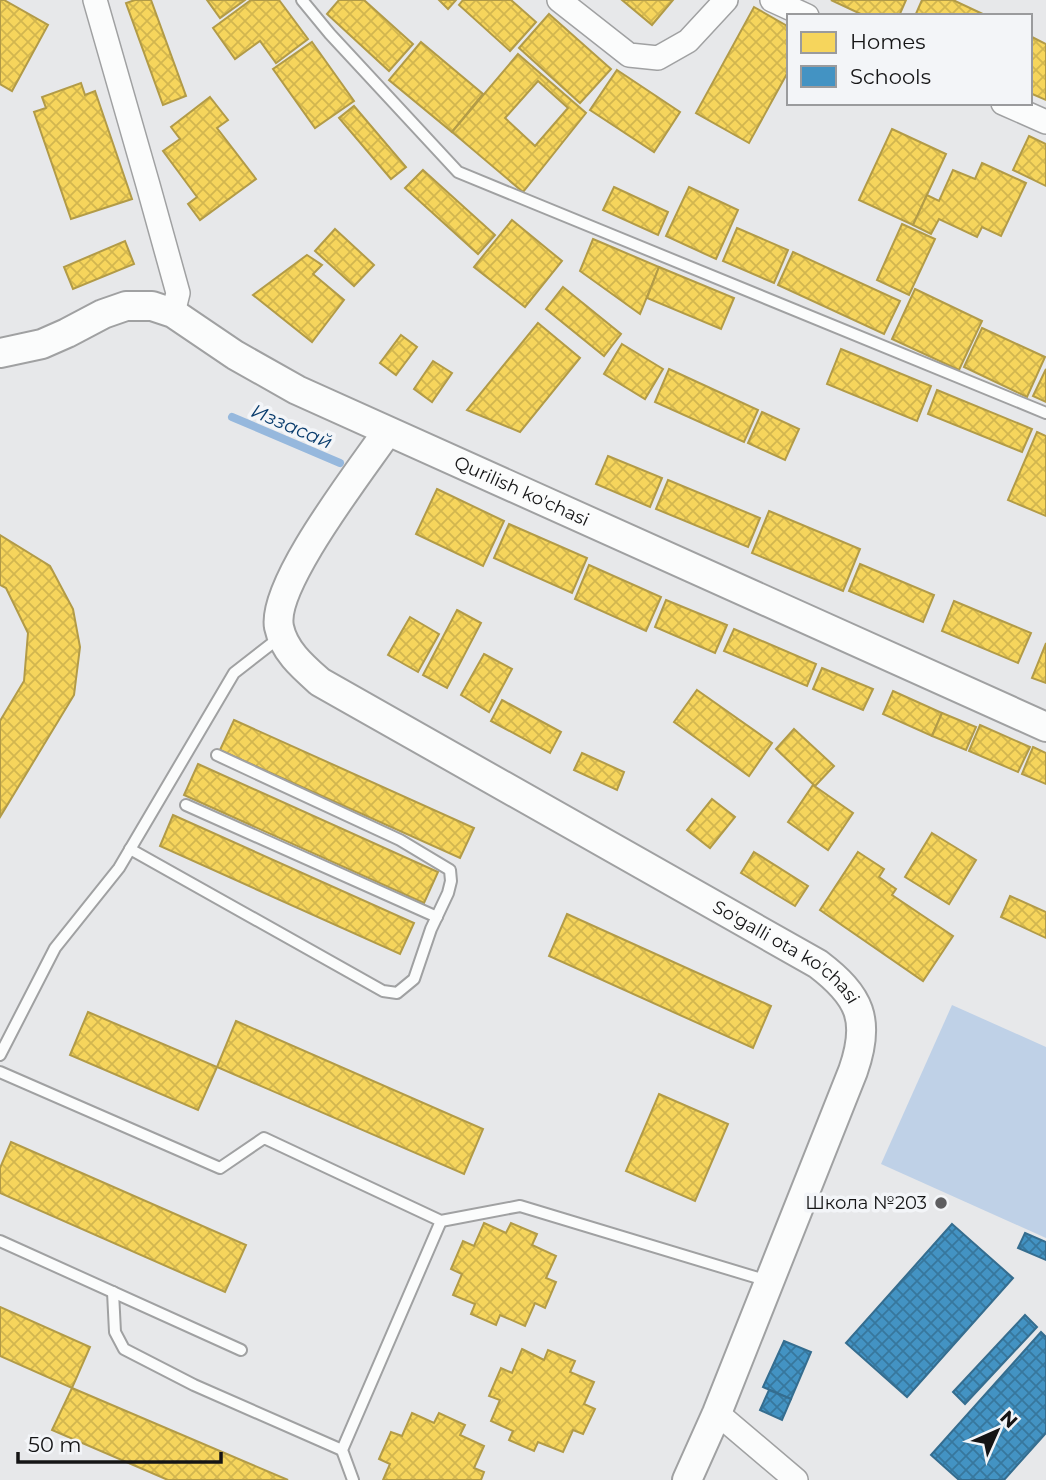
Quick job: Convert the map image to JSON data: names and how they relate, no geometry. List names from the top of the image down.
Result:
{
  "streets": {
    "street": ["Qurilish ko'chasi", "So'galli ota ko'chasi"]
  },
  "water": ["Иззасай"],
  "places": ["Школа №203"],
  "legend": ["Homes", "Schools"],
  "scale_bar": "50 m",
  "north": "top right"
}
